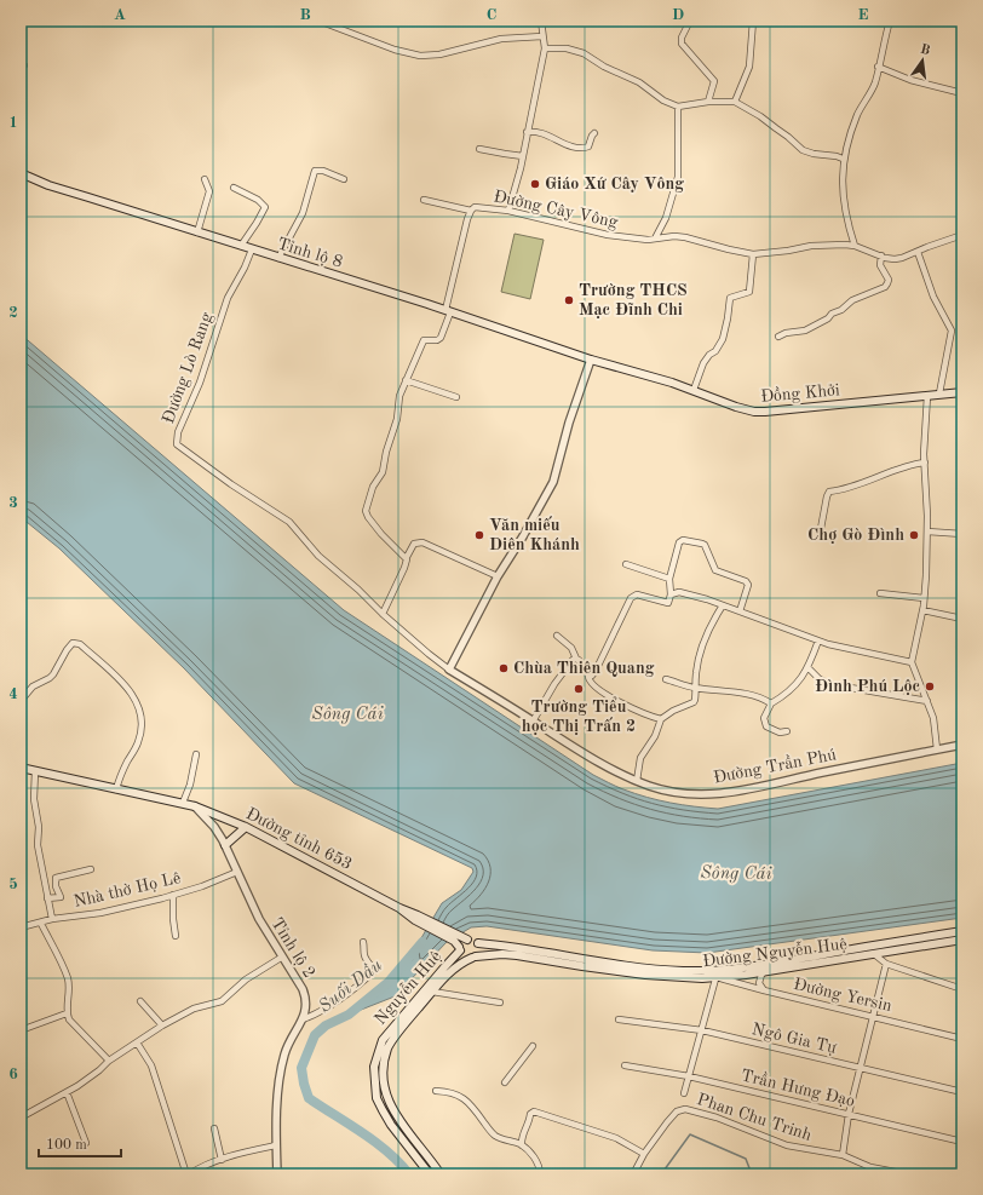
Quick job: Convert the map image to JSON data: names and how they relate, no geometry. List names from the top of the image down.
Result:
{
  "streets": {
    "main road": [
      "Tỉnh lộ 8",
      "Đồng Khởi",
      "Đường tỉnh 653",
      "Đường Nguyễn Huệ",
      "Nguyễn Huệ"
    ],
    "street": [
      "Đường Cây Vông",
      "Đường Lò Rang",
      "Đường Trần Phú",
      "Nhà thờ Họ Lê",
      "Tỉnh lộ 2",
      "Đường Yersin",
      "Ngô Gia Tự",
      "Trần Hưng Đạo",
      "Phan Chu Trinh"
    ]
  },
  "crossings": [
    ["Đường Cây Vông", "Tỉnh lộ 8"],
    ["Tỉnh lộ 8", "Đường Lò Rang"],
    ["Tỉnh lộ 8", "Đồng Khởi"],
    ["Đường tỉnh 653", "Tỉnh lộ 2"],
    ["Đường tỉnh 653", "Đường Nguyễn Huệ"],
    ["Đường tỉnh 653", "Nguyễn Huệ"],
    ["Nhà thờ Họ Lê", "Tỉnh lộ 2"],
    ["Đường Nguyễn Huệ", "Nguyễn Huệ"],
    ["Đường Nguyễn Huệ", "Đường Yersin"]
  ],
  "water": ["Sông Cái", "Suối Dầu"],
  "places": [
    "Giáo Xứ Cây Vông",
    "Trường THCS Mạc Đĩnh Chi",
    "Văn miếu Diên Khánh",
    "Chợ Gò Đình",
    "Chùa Thiên Quang",
    "Đình Phú Lộc",
    "Trường Tiểu học Thị Trấn 2"
  ],
  "scale_bar": "100 m",
  "north": "top",
  "grid": {
    "columns": [
      "A",
      "B",
      "C",
      "D",
      "E"
    ],
    "rows": [
      "1",
      "2",
      "3",
      "4",
      "5",
      "6"
    ]
  }
}
